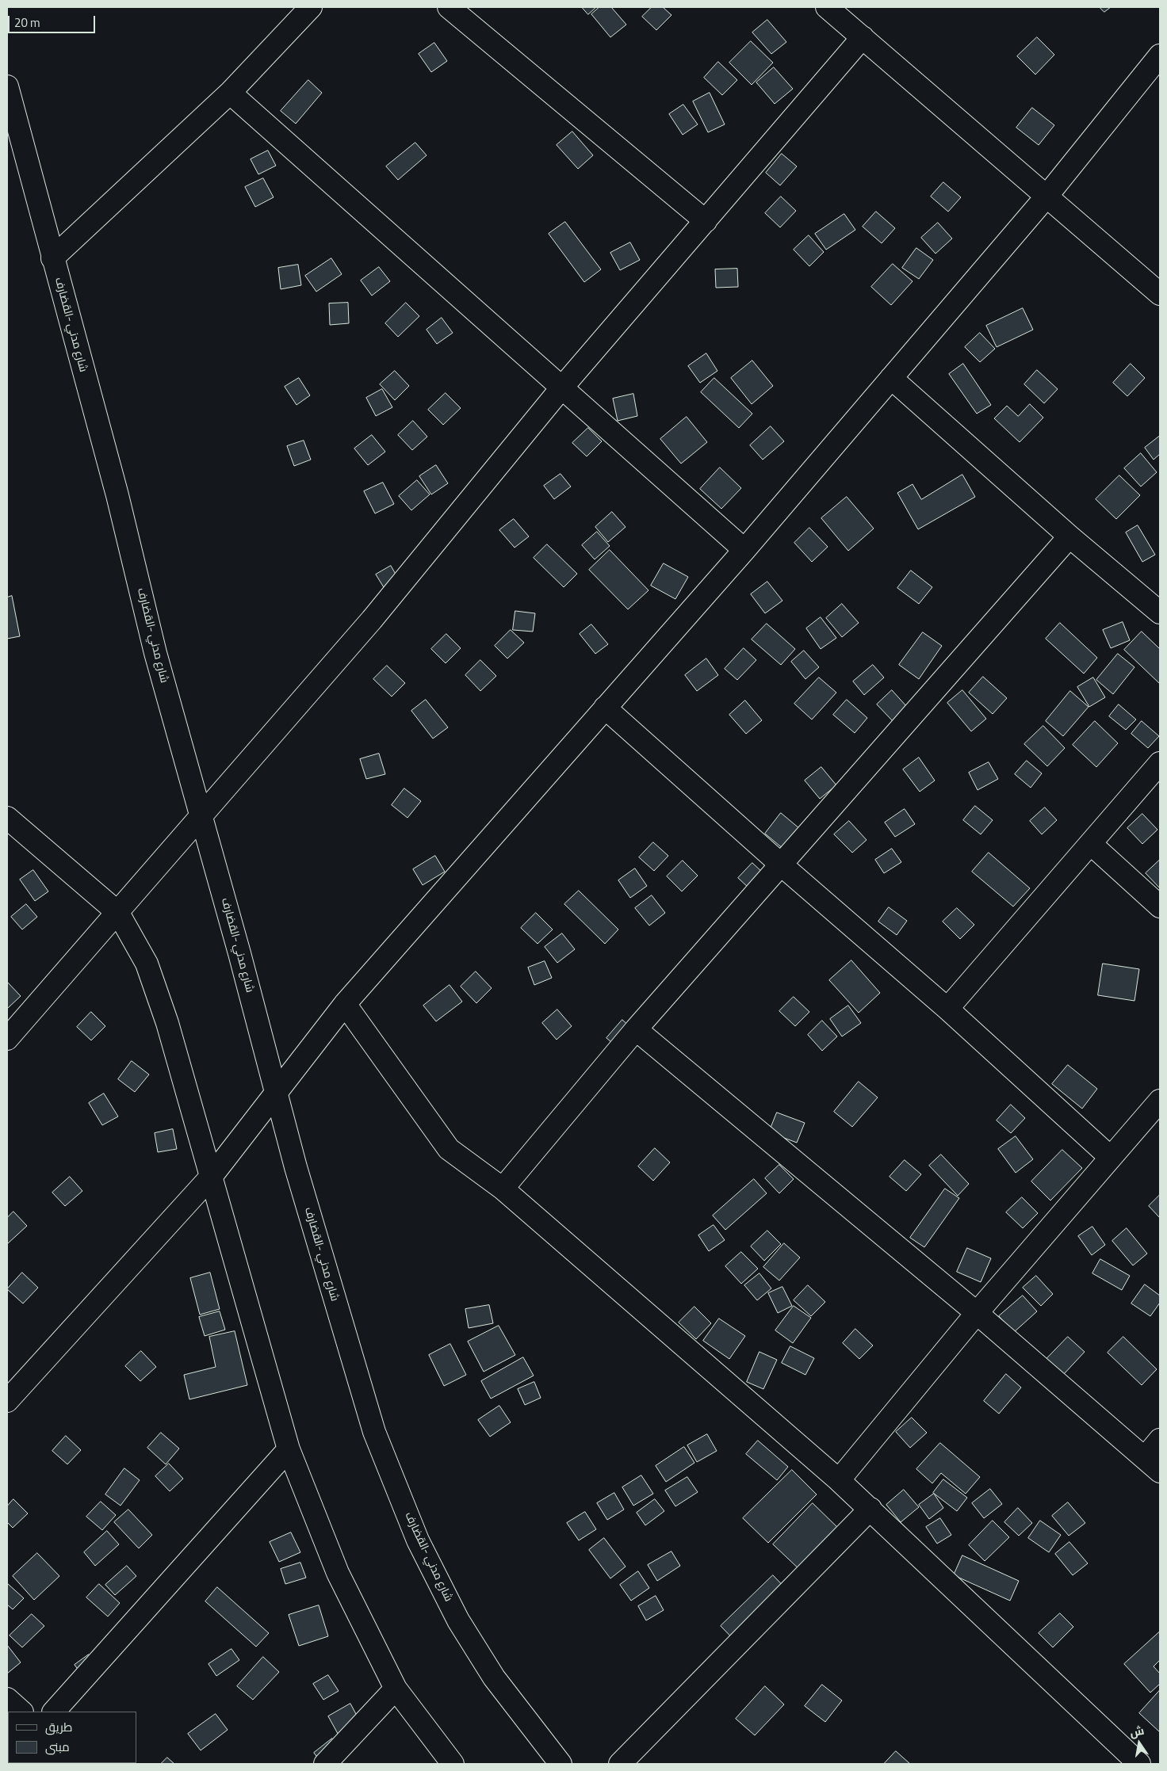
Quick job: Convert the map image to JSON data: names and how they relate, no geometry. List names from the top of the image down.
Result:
{
  "streets": {
    "main road": ["شارع مدني -القضارف"]
  },
  "legend": ["طريق", "مبنى"],
  "scale_bar": "20 m",
  "north": "top"
}
